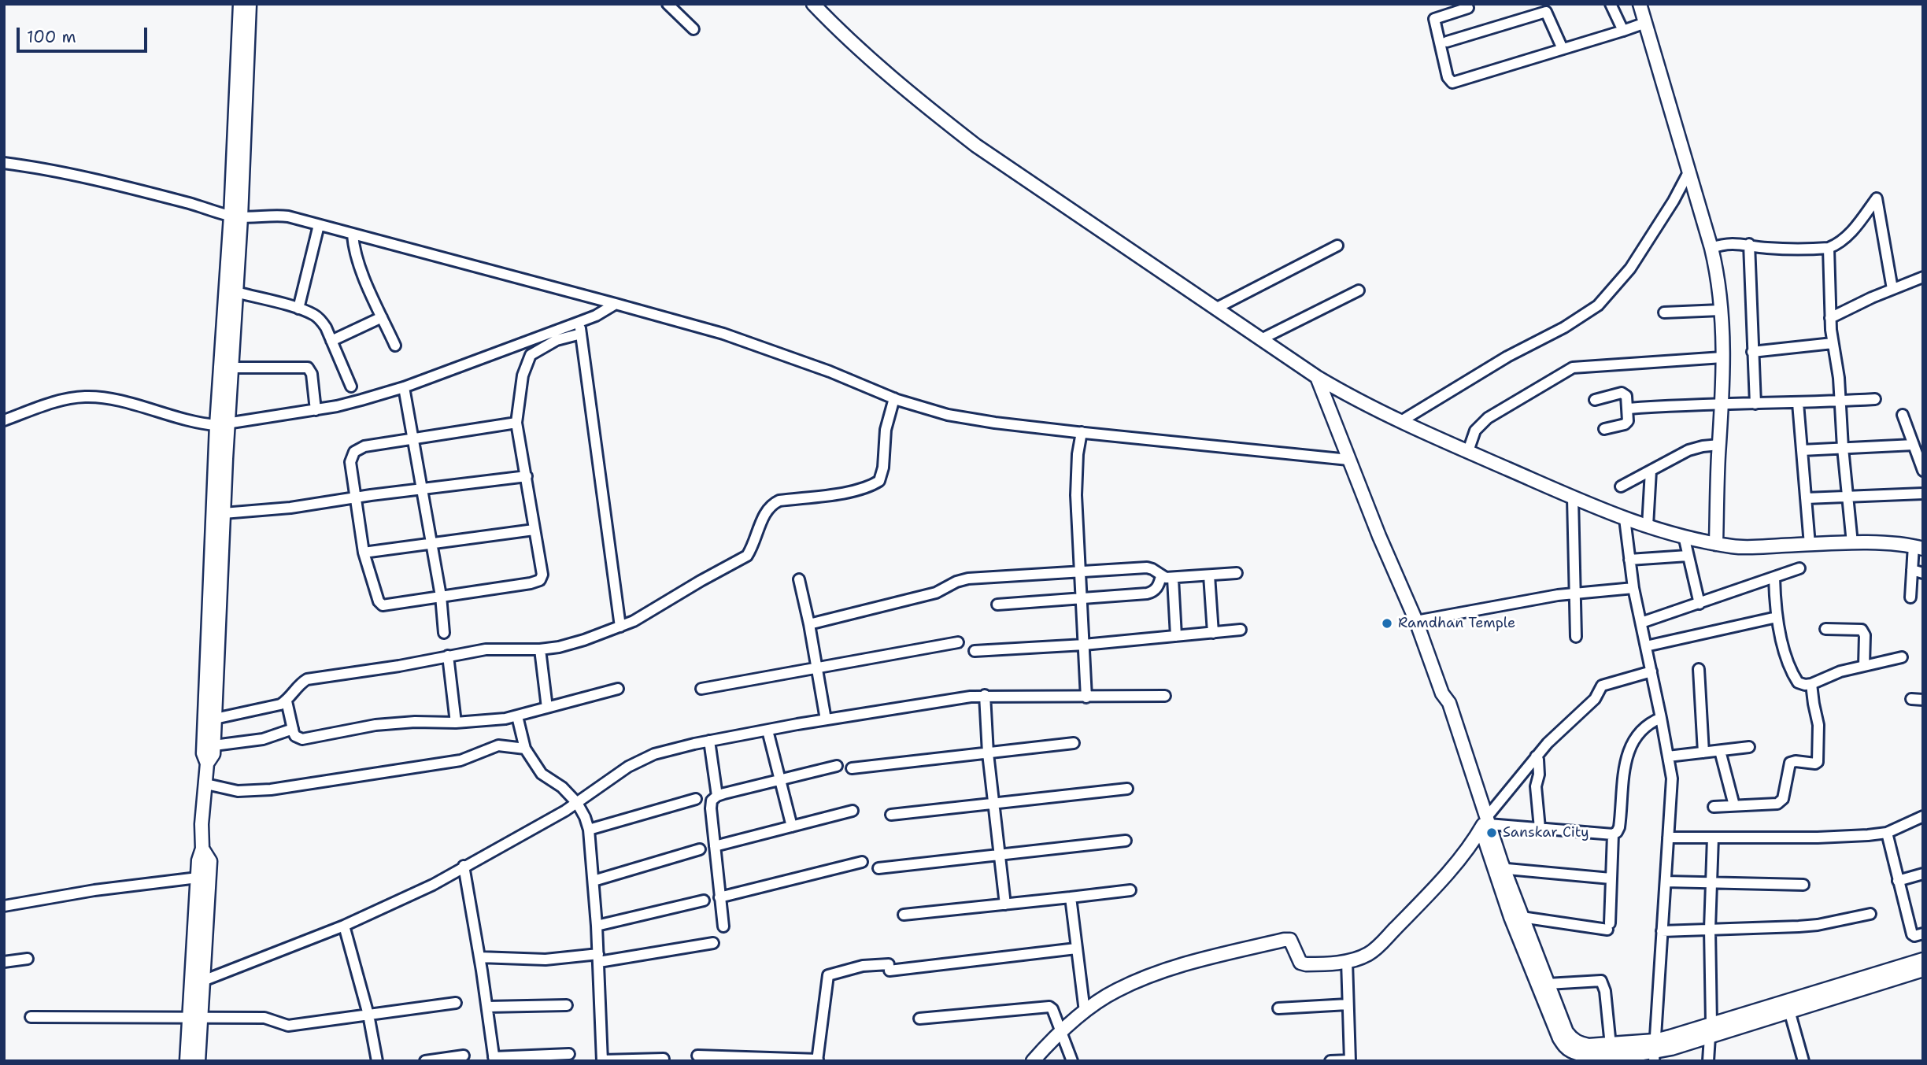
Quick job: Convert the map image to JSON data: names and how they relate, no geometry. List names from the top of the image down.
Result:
{
  "places": ["Ramdhan Temple", "Sanskar City"],
  "scale_bar": "100 m"
}
